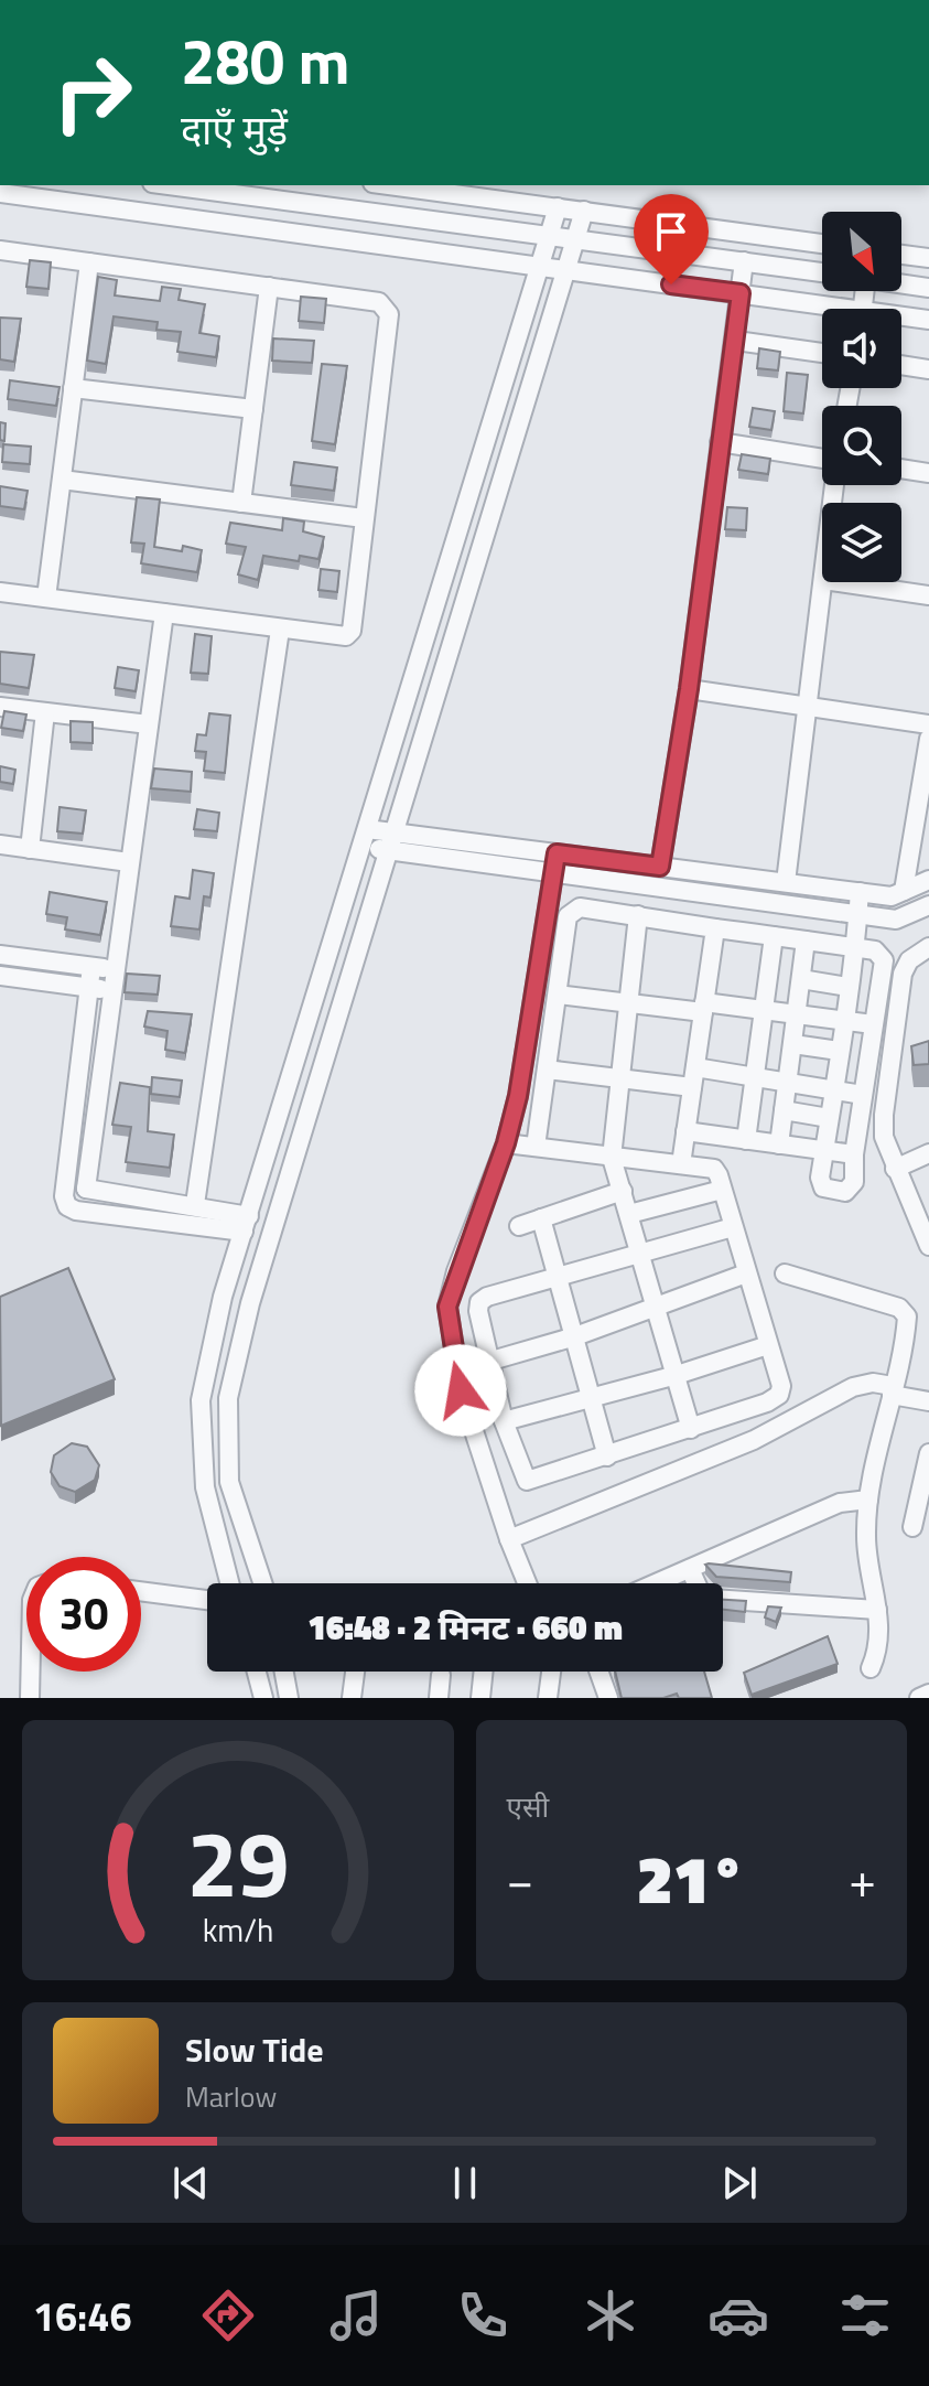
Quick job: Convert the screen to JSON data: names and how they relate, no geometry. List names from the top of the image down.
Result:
{
  "north": "bottom right",
  "page": {
    "turn": ["280 m", "दाएँ मुड़ें"],
    "limit": "30",
    "trip": "16:48 · 2 मिनट · 660 m",
    "tile": "एसी",
    "heat": ["−", "21°", "+"],
    "song": ["Slow Tide", "Marlow"],
    "tabs": "16:46",
    "gauge": ["29", "km/h"]
  }
}
